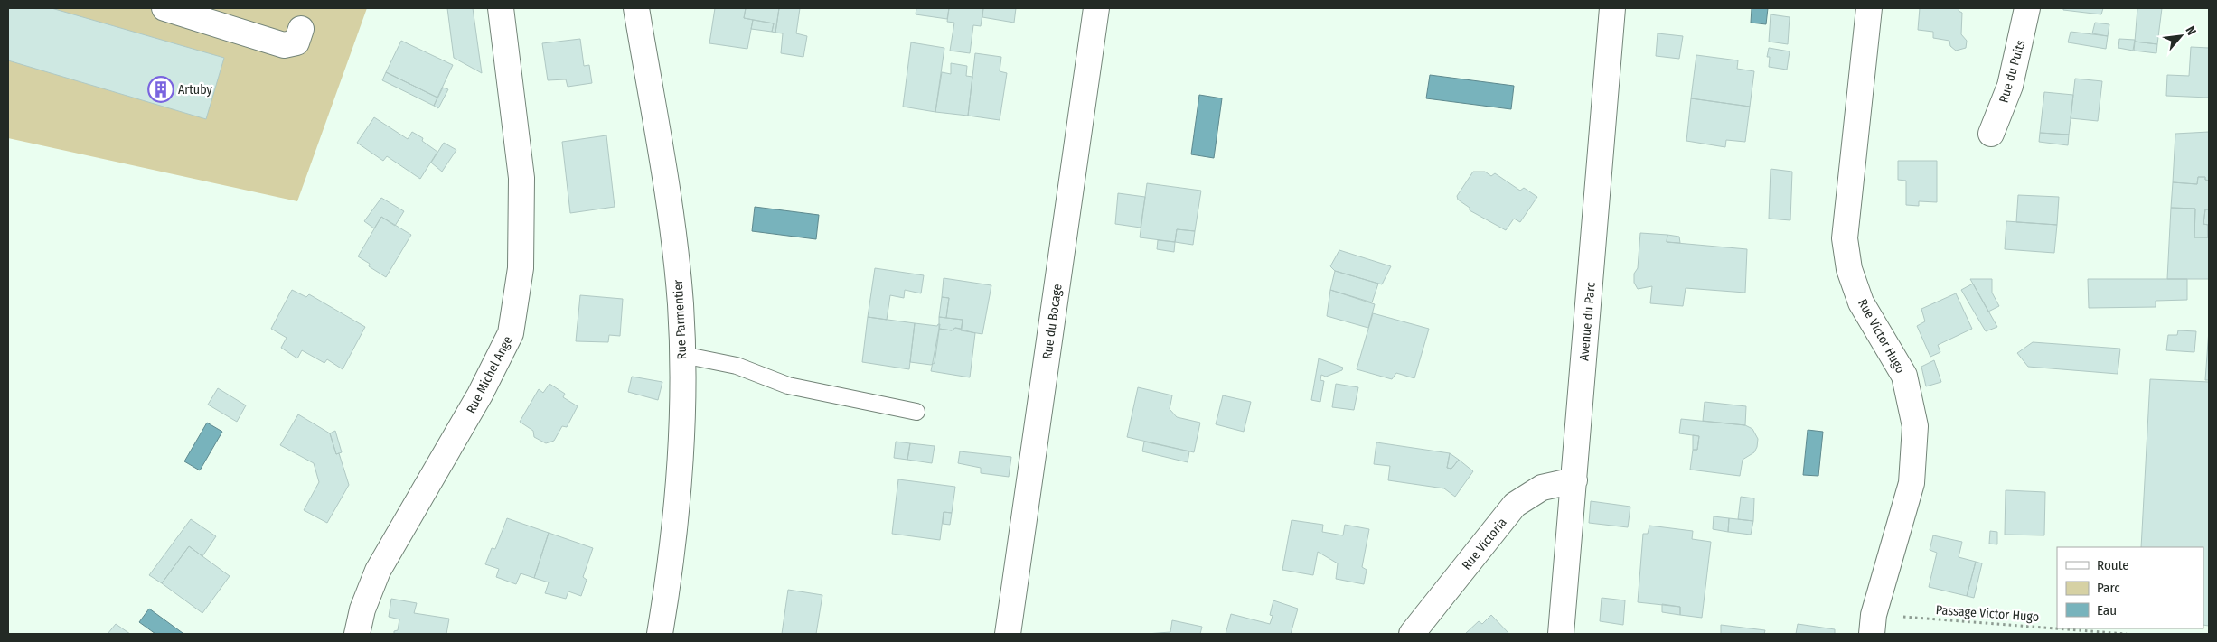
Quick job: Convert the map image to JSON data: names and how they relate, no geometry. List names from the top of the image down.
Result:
{
  "streets": {
    "street": [
      "Rue du Puits",
      "Rue Parmentier",
      "Rue du Bocage",
      "Avenue du Parc",
      "Rue Victor Hugo",
      "Rue Michel Ange",
      "Rue Victoria"
    ],
    "path": ["Passage Victor Hugo"]
  },
  "crossings": [
    ["Avenue du Parc", "Rue Victoria"],
    ["Rue Victor Hugo", "Passage Victor Hugo"]
  ],
  "places": {
    "building": ["Artuby"]
  },
  "legend": ["Route", "Parc", "Eau"],
  "north": "top right"
}
